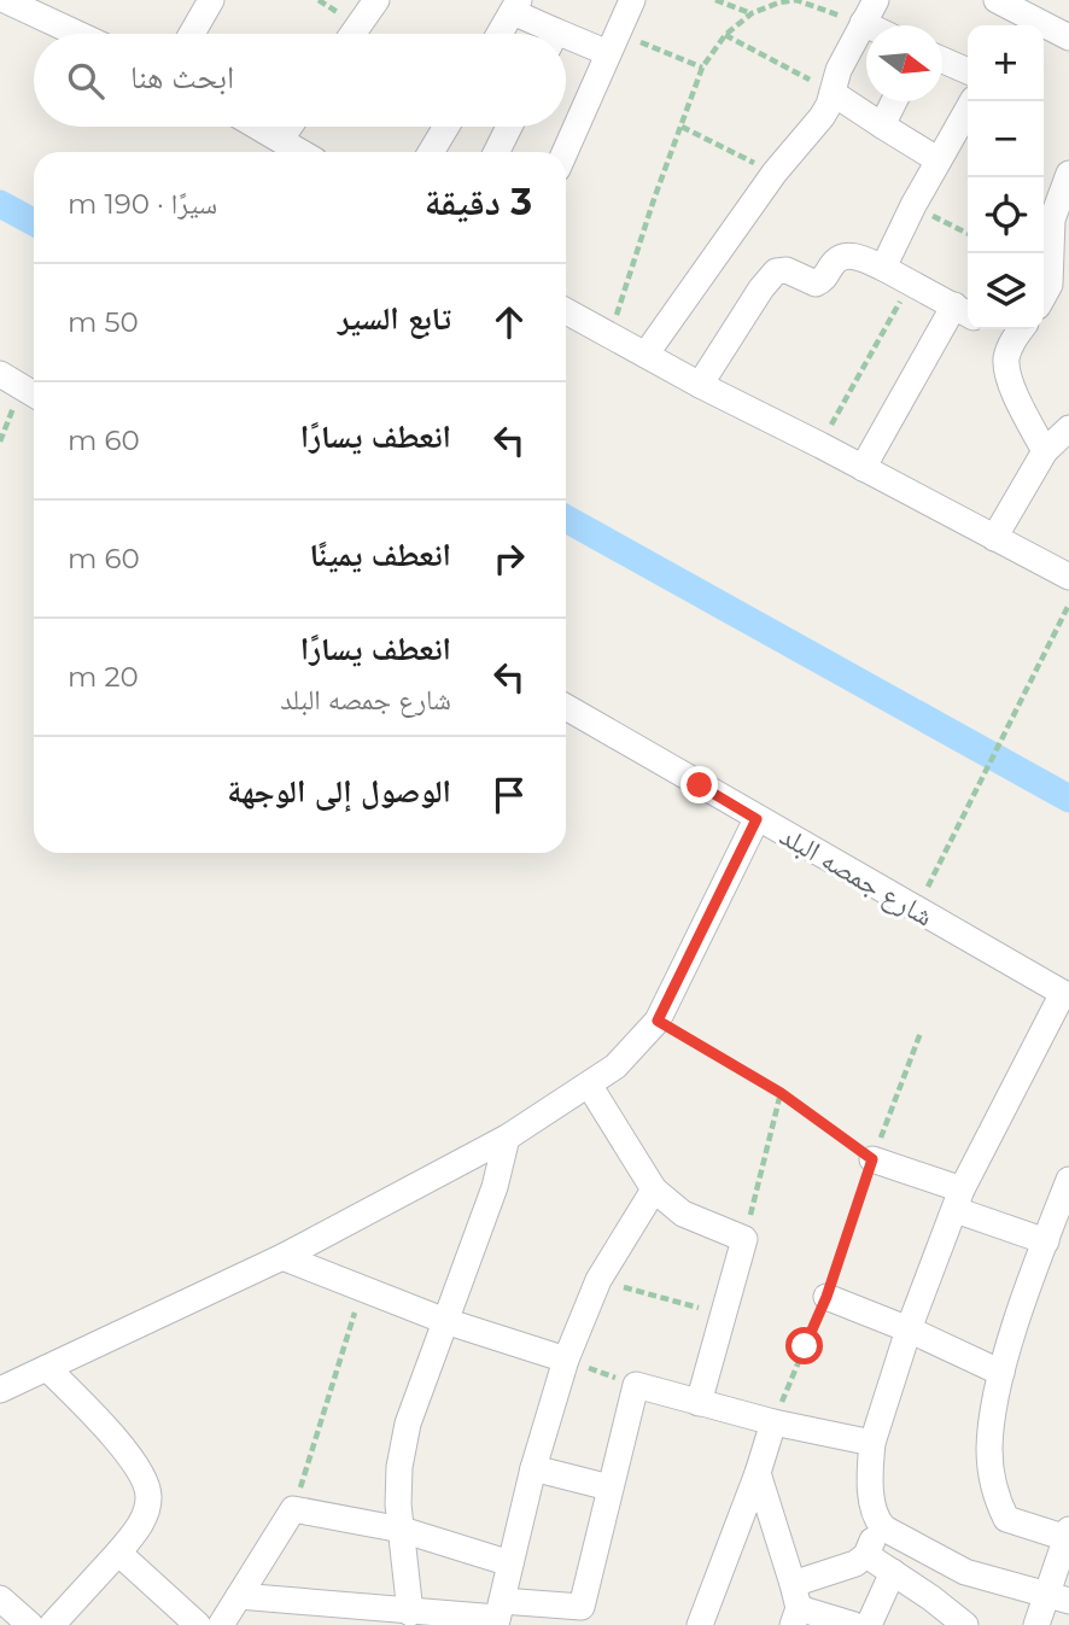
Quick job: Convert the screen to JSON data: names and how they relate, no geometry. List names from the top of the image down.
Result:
{
  "streets": {
    "street": ["شارع جمصه البلد"]
  },
  "north": "right",
  "page": {
    "map_buttons": ["+", "−"],
    "search": "ابحث هنا",
    "heading": ["3 دقيقة", "سيرًا · 190 m"],
    "list": [
      ["تابع السير", "50 m"],
      ["انعطف يسارًا", "60 m"],
      ["انعطف يمينًا", "60 m"],
      ["انعطف يسارًا", "شارع جمصه البلد", "20 m"],
      "الوصول إلى الوجهة"
    ]
  }
}
